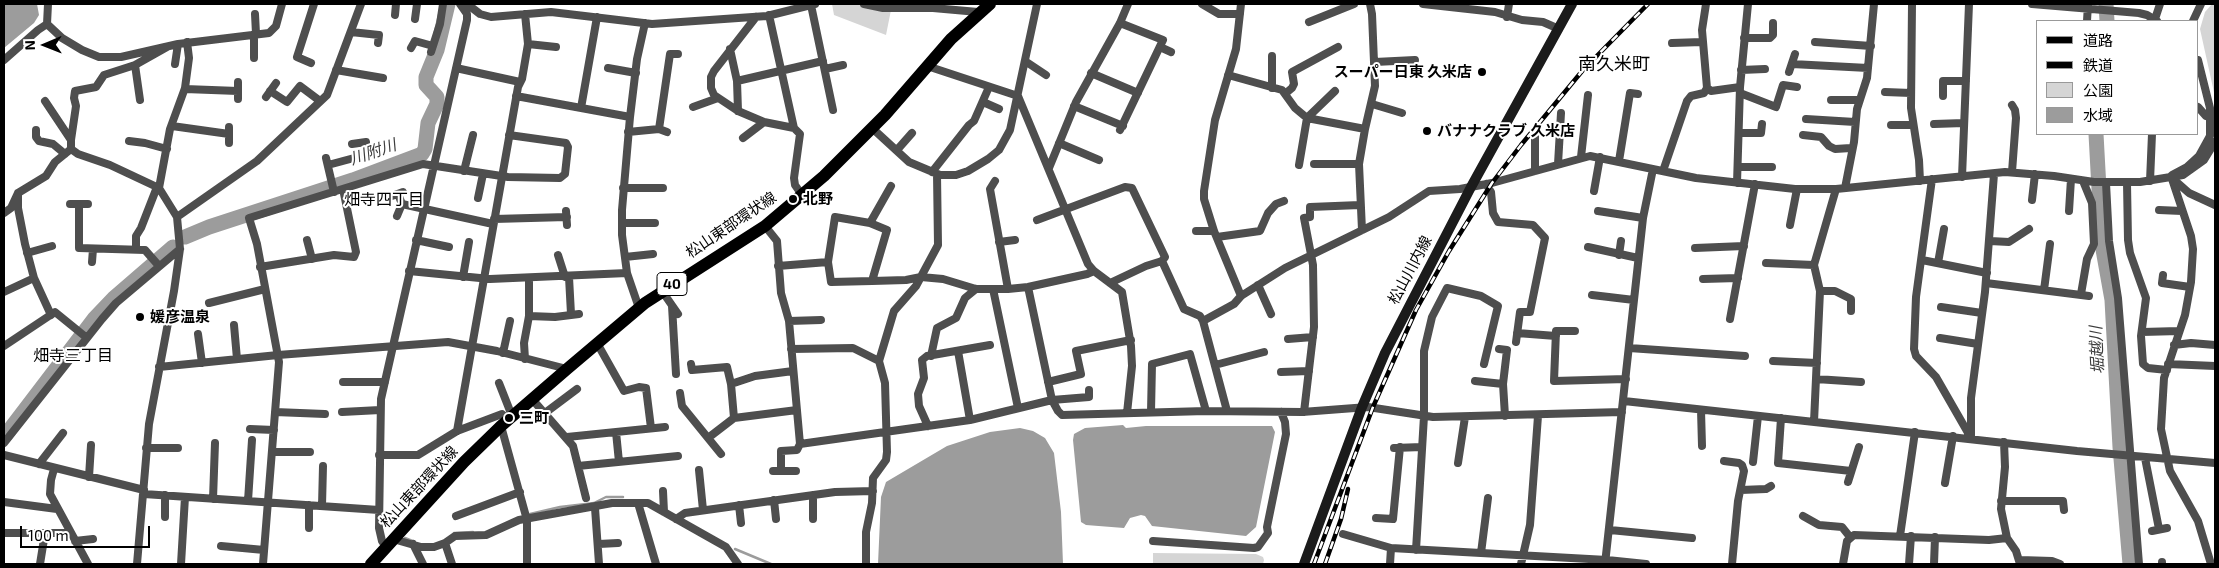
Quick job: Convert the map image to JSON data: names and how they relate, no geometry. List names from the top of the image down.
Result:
{
  "streets": {
    "main road": ["松山東部環状線", "松山川内線", "40"]
  },
  "districts": ["南久米町", "畑寺四丁目", "畑寺三丁目"],
  "water": ["川附川", "堀越川"],
  "places": [
    "スーパー日東 久米店",
    "バナナクラブ 久米店",
    "北野",
    "媛彦温泉",
    "三町"
  ],
  "legend": [
    "道路",
    "鉄道",
    "公園",
    "水域"
  ],
  "scale_bar": "100 m",
  "north": "left"
}
